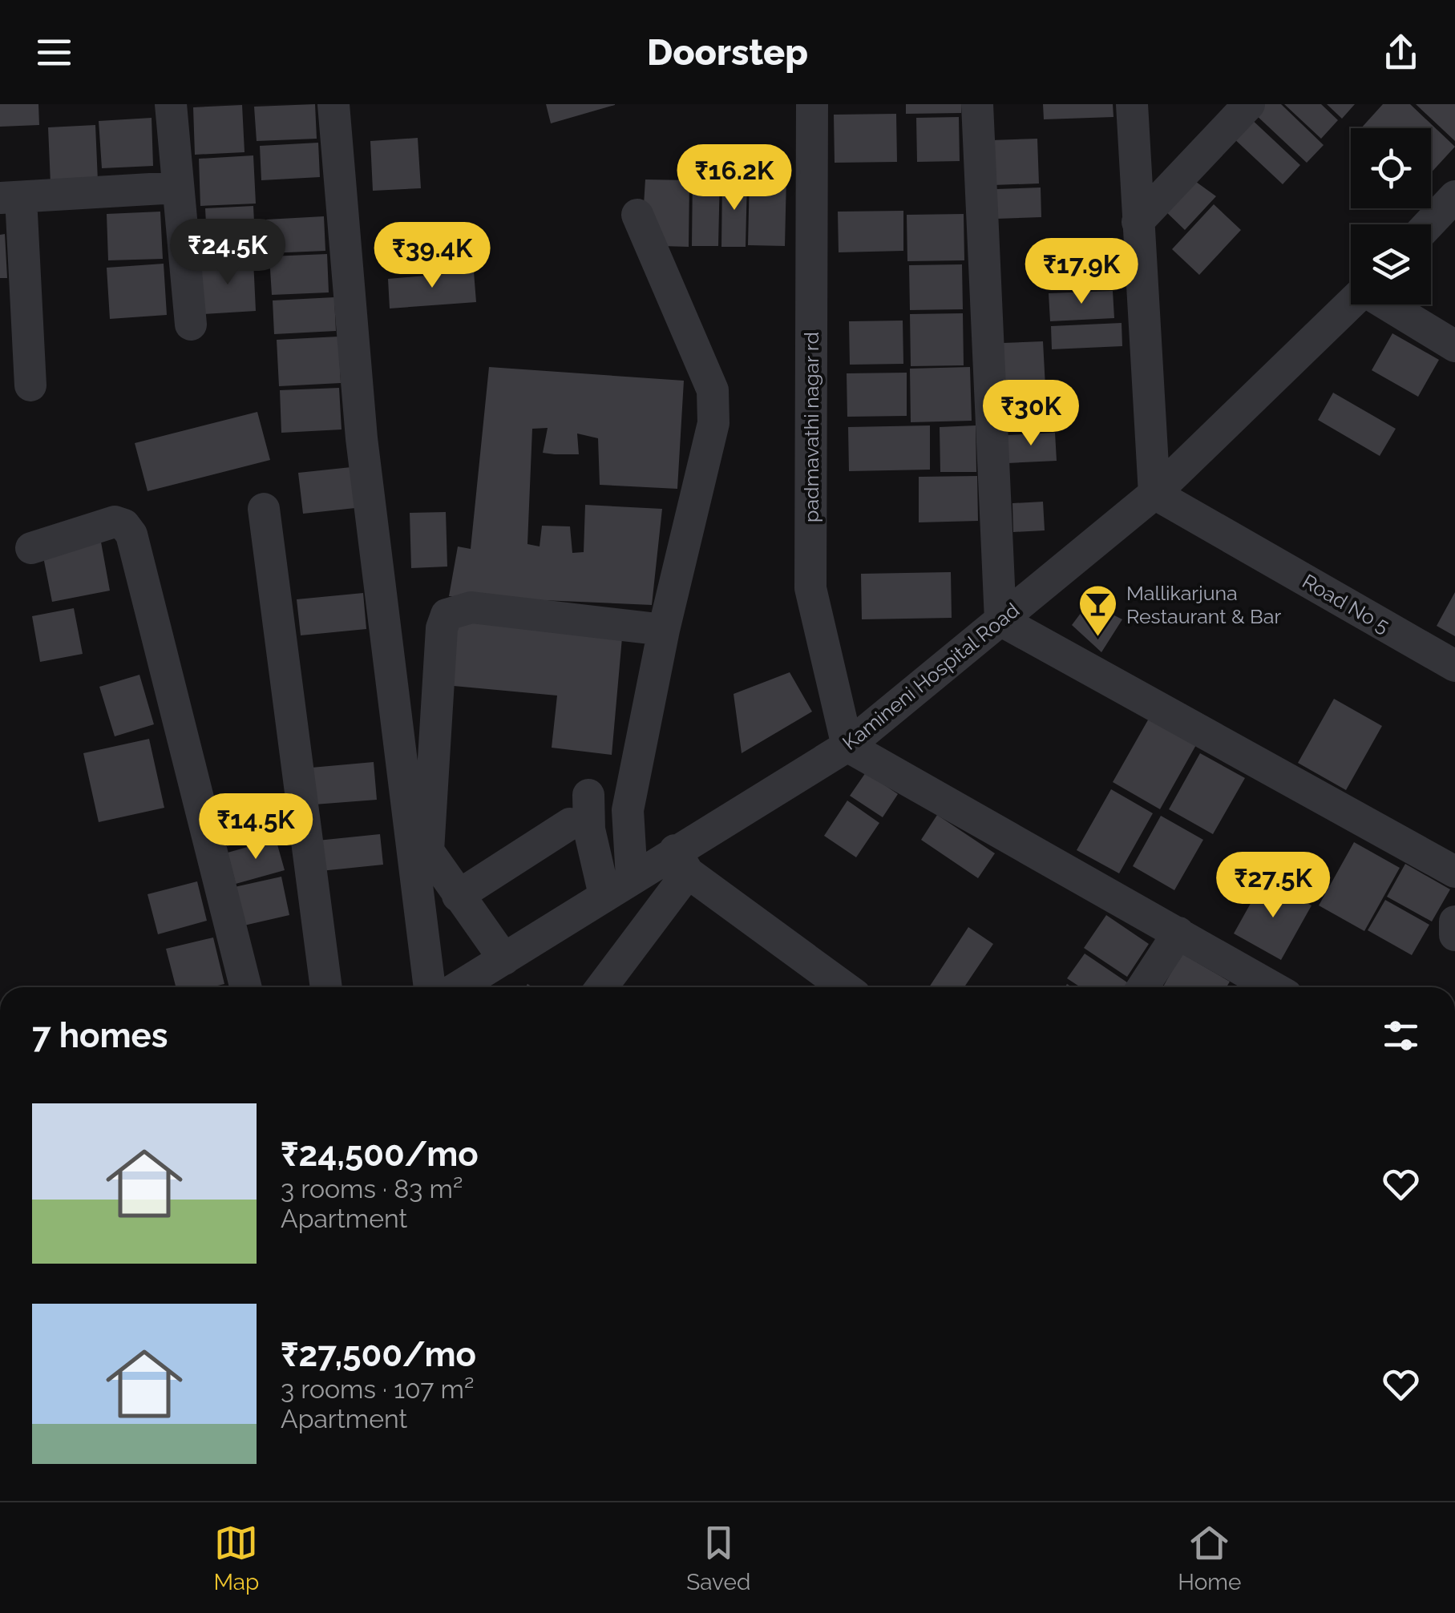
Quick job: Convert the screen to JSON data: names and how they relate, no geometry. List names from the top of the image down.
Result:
{
  "streets": {
    "street": ["padmavathi nagar rd", "Road No 5", "Kamineni Hospital Road"]
  },
  "crossings": [
    ["padmavathi nagar rd", "Kamineni Hospital Road"],
    ["Road No 5", "Kamineni Hospital Road"]
  ],
  "places": {
    "bar": ["Mallikarjuna Restaurant & Bar"]
  },
  "page": {
    "header": "Doorstep",
    "price": [
      "₹16.2K",
      "₹24.5K",
      "₹39.4K",
      "₹17.9K",
      "₹30K",
      "₹14.5K",
      "₹27.5K"
    ],
    "heading": "7 homes",
    "list": [
      {
        "name": "₹24,500/mo",
        "note": "3 rooms · 83 m² · Apartment"
      },
      {
        "name": "₹27,500/mo",
        "note": "3 rooms · 107 m² · Apartment"
      }
    ],
    "tabs": ["Map", "Saved", "Home"]
  }
}
